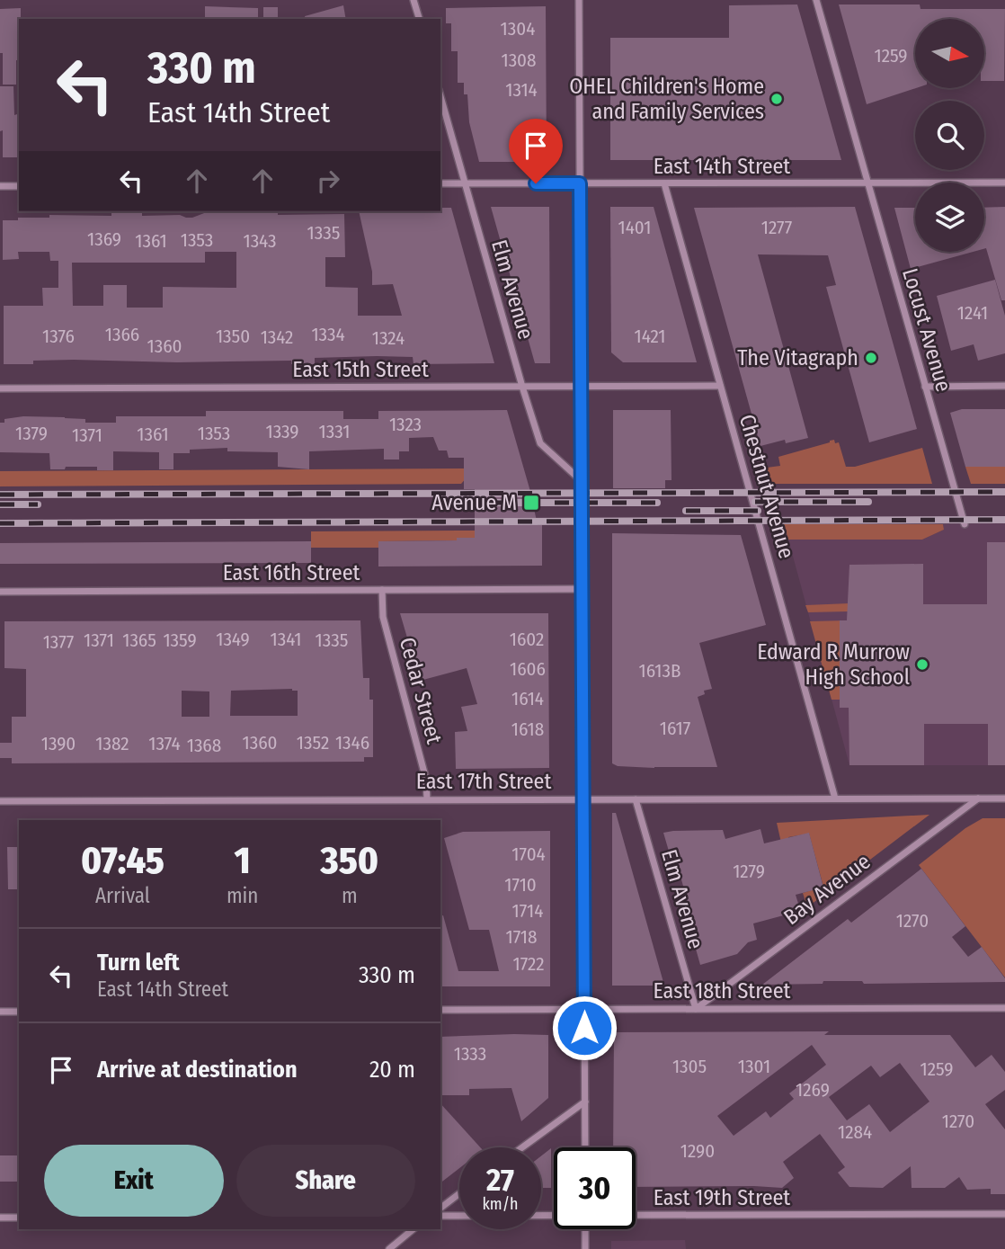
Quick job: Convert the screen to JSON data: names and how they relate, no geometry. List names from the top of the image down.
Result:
{
  "streets": {
    "street": [
      "East 14th Street",
      "Elm Avenue",
      "Locust Avenue",
      "East 15th Street",
      "Chestnut Avenue",
      "East 16th Street",
      "Cedar Street",
      "East 17th Street",
      "Bay Avenue",
      "East 18th Street",
      "East 19th Street"
    ]
  },
  "crossings": [
    ["East 14th Street", "Elm Avenue"],
    ["East 14th Street", "Locust Avenue"],
    ["East 14th Street", "Chestnut Avenue"],
    ["Elm Avenue", "East 15th Street"],
    ["Elm Avenue", "East 17th Street"],
    ["Elm Avenue", "Bay Avenue"],
    ["Elm Avenue", "East 18th Street"],
    ["East 15th Street", "Chestnut Avenue"],
    ["Chestnut Avenue", "East 17th Street"],
    ["East 16th Street", "Cedar Street"],
    ["Cedar Street", "East 17th Street"],
    ["East 17th Street", "Bay Avenue"],
    ["Bay Avenue", "East 18th Street"]
  ],
  "places": {
    "other": ["OHEL Children's Home and Family Services", "The Vitagraph", "Edward R Murrow High School"],
    "transit": ["Avenue M"]
  },
  "house_numbers": [
    "1304",
    "1259",
    "1308",
    "1314",
    "1401",
    "1277",
    "1335",
    "1369",
    "1353",
    "1361",
    "1343",
    "1241",
    "1366",
    "1334",
    "1376",
    "1350",
    "1421",
    "1342",
    "1324",
    "1360",
    "1323",
    "1339",
    "1331",
    "1379",
    "1353",
    "1361",
    "1371",
    "1349",
    "1341",
    "1602",
    "1371",
    "1365",
    "1359",
    "1335",
    "1377",
    "1606",
    "1613B",
    "1614",
    "1617",
    "1618",
    "1360",
    "1352",
    "1346",
    "1390",
    "1382",
    "1374",
    "1368",
    "1704",
    "1279",
    "1710",
    "1714",
    "1270",
    "1718",
    "1722",
    "1333",
    "1305",
    "1301",
    "1259",
    "1269",
    "1270",
    "1284",
    "1290"
  ],
  "north": "right",
  "page": {
    "turn": ["330 m", "East 14th Street"],
    "eta": [
      "07:45",
      "Arrival",
      "1",
      "min",
      "350",
      "m"
    ],
    "list": [
      {
        "name": "Turn left",
        "note": "East 14th Street",
        "value": "330 m"
      },
      {
        "name": "Arrive at destination",
        "value": "20 m"
      }
    ],
    "buttons": ["Exit", "Share"],
    "speed": "27 km/h",
    "limit": "30"
  }
}
